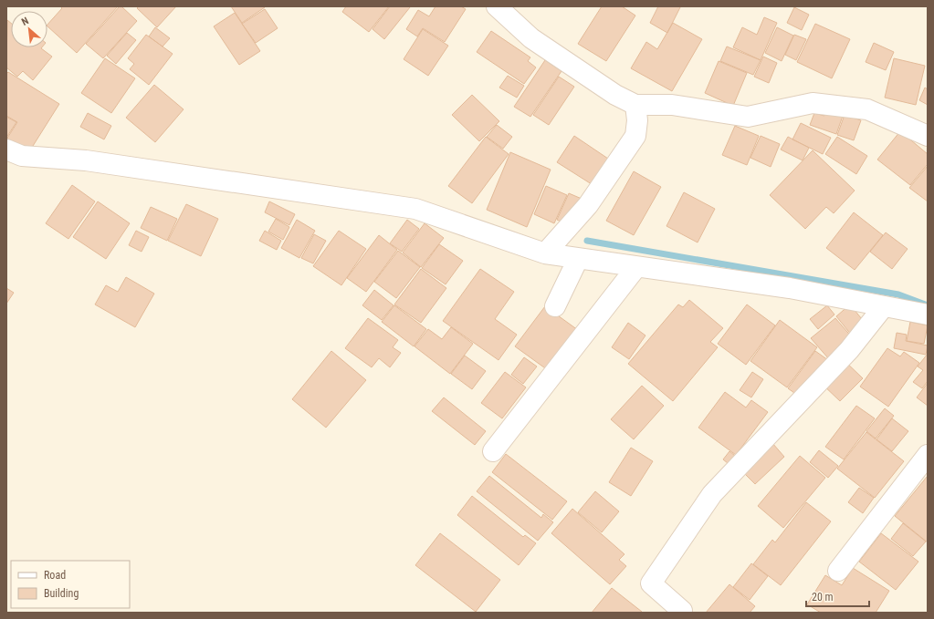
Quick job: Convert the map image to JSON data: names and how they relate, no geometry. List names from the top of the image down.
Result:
{
  "legend": ["Road", "Building"],
  "scale_bar": "20 m",
  "north": "top left"
}
